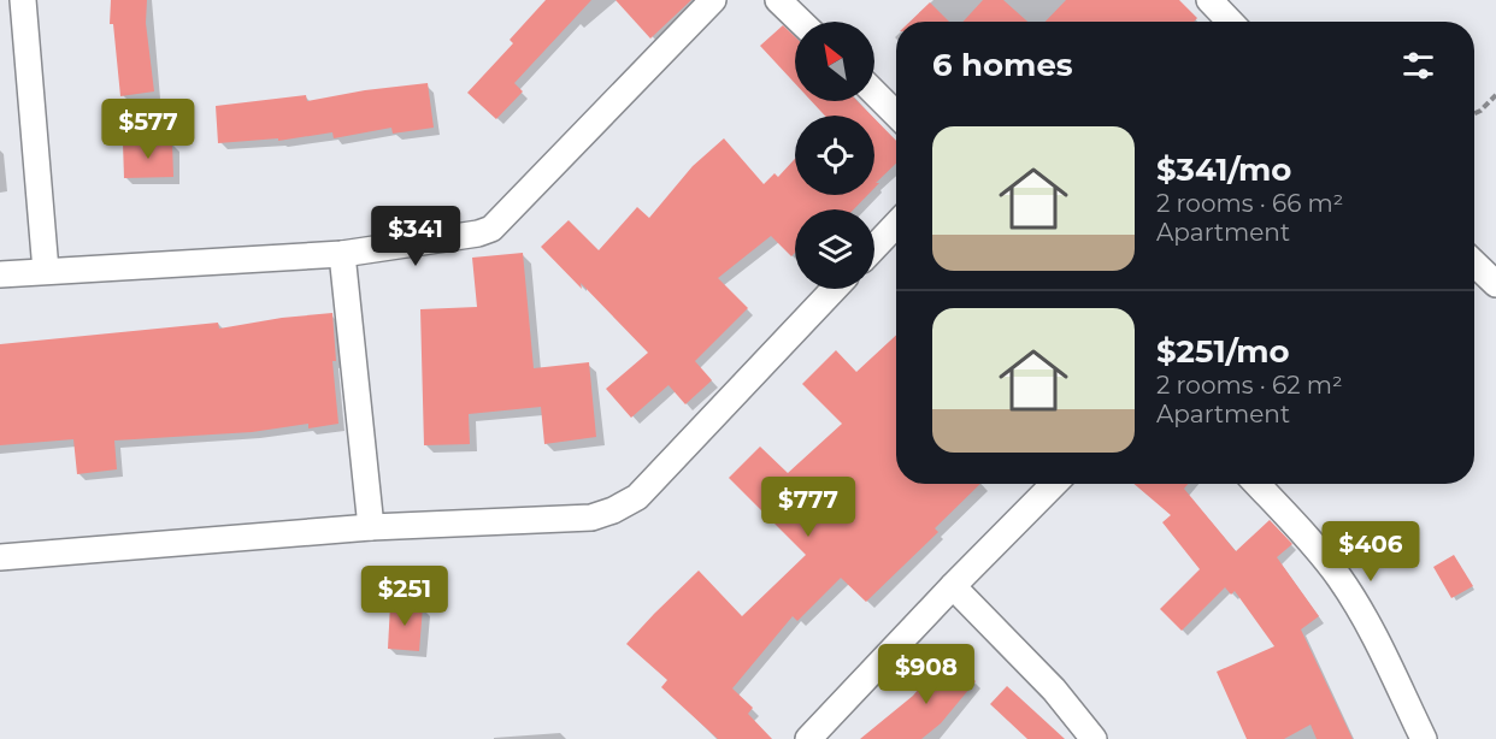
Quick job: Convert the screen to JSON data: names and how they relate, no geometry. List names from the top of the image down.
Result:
{
  "north": "top left",
  "page": {
    "heading": "6 homes",
    "price": [
      "$577",
      "$341",
      "$777",
      "$406",
      "$251",
      "$908"
    ],
    "list": [
      {
        "name": "$341/mo",
        "note": "2 rooms · 66 m² · Apartment"
      },
      {
        "name": "$251/mo",
        "note": "2 rooms · 62 m² · Apartment"
      }
    ]
  }
}
